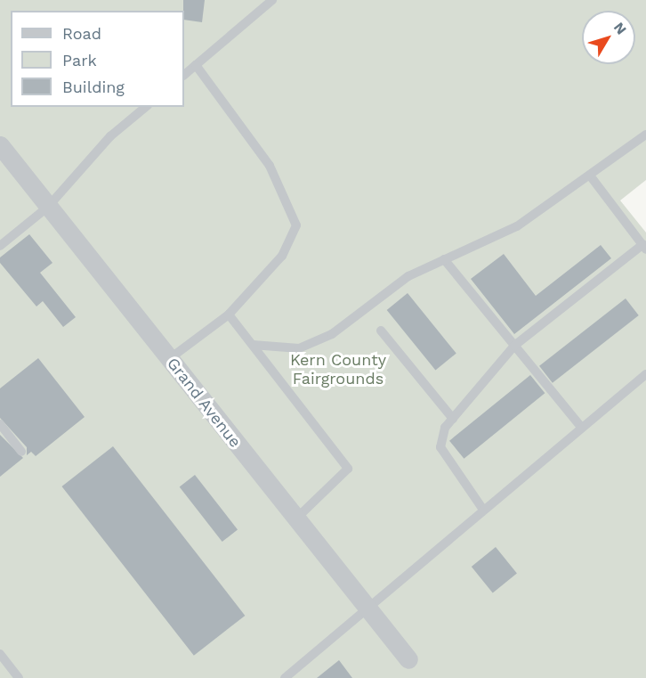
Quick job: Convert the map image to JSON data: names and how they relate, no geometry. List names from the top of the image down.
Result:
{
  "streets": {
    "street": ["Grand Avenue"]
  },
  "parks": ["Kern County Fairgrounds"],
  "legend": ["Road", "Park", "Building"],
  "north": "top right"
}
